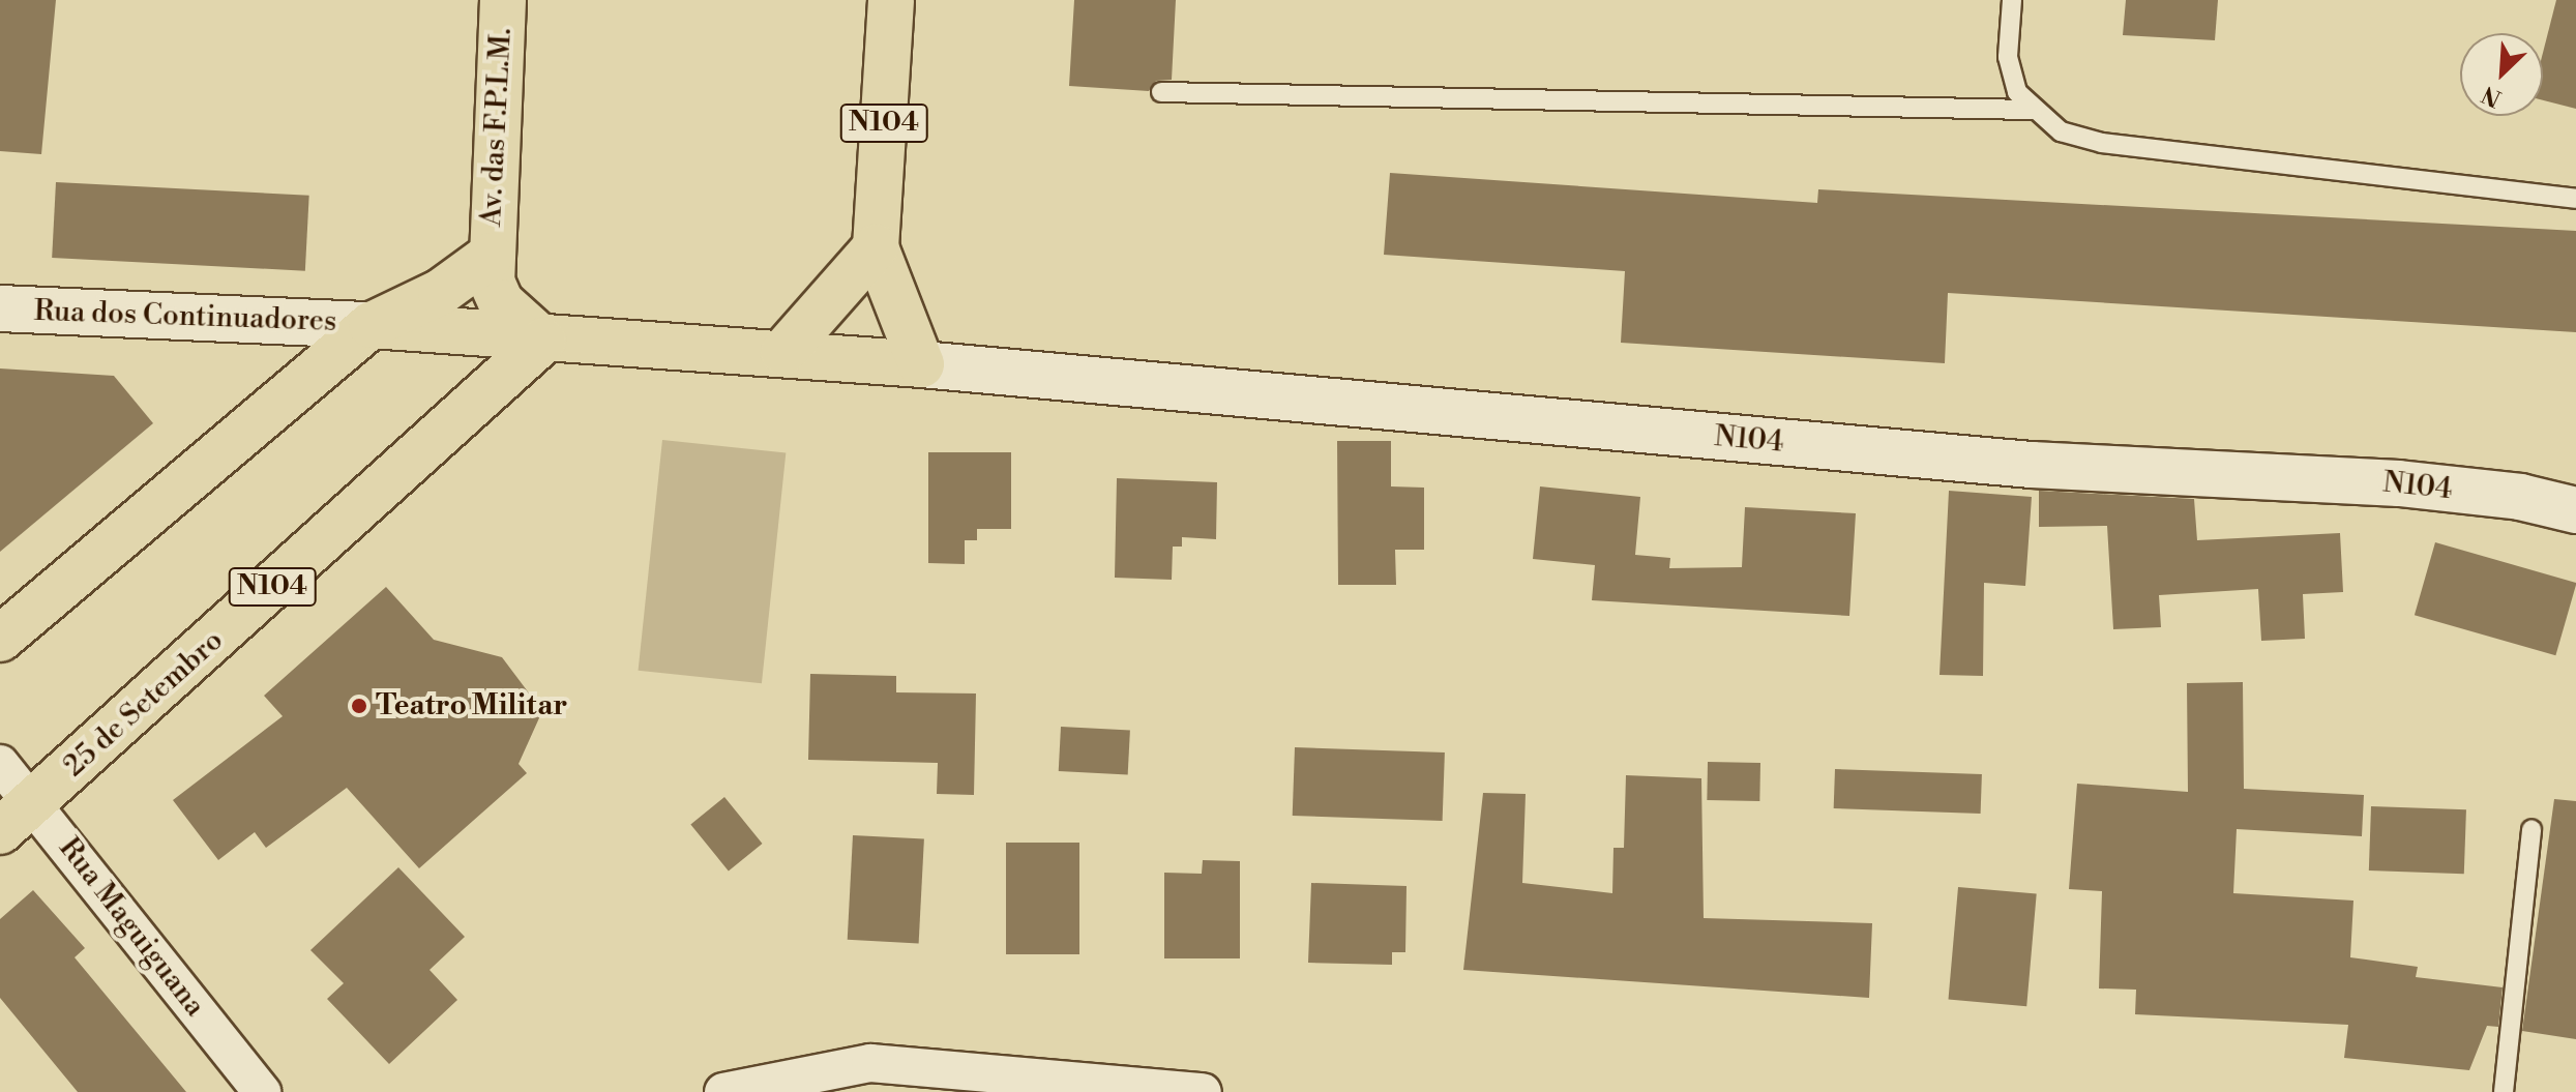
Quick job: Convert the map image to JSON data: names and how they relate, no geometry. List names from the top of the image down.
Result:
{
  "streets": {
    "main road": ["N104", "Av. das F.P.L.M.", "25 de Setembro"],
    "street": ["Rua dos Continuadores", "Rua Maguiguana"]
  },
  "crossings": [
    ["N104", "Av. das F.P.L.M."],
    ["N104", "Rua dos Continuadores"],
    ["N104", "25 de Setembro"],
    ["Av. das F.P.L.M.", "25 de Setembro"],
    ["25 de Setembro", "Rua Maguiguana"]
  ],
  "places": ["Teatro Militar"],
  "north": "bottom left"
}
